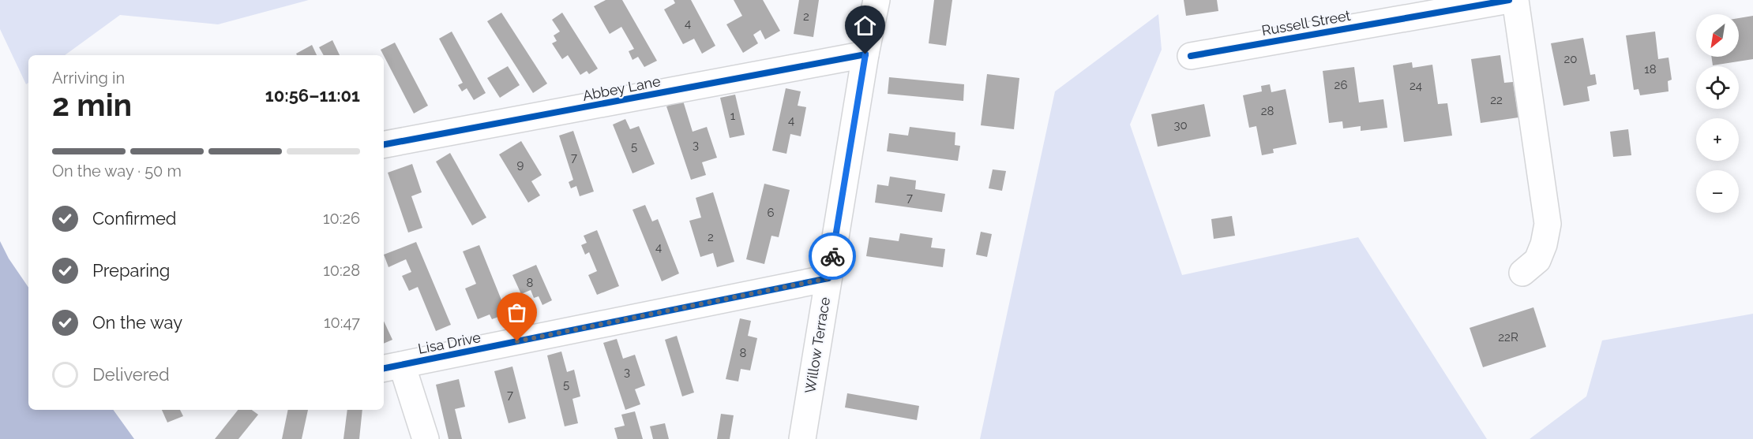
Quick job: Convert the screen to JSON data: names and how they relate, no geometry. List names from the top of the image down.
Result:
{
  "streets": {
    "street": [
      "Russell Street",
      "Abbey Lane",
      "Lisa Drive",
      "Willow Terrace"
    ]
  },
  "crossings": [
    ["Abbey Lane", "Willow Terrace"],
    ["Lisa Drive", "Willow Terrace"]
  ],
  "house_numbers": [
    "2",
    "4",
    "20",
    "18",
    "26",
    "24",
    "22",
    "28",
    "1",
    "4",
    "30",
    "3",
    "5",
    "7",
    "9",
    "7",
    "6",
    "2",
    "4",
    "8",
    "22R",
    "8",
    "3",
    "5",
    "7"
  ],
  "north": "bottom left",
  "page": {
    "map_buttons": ["+", "−"],
    "heading": ["2 min", "Arriving in", "10:56–11:01"],
    "bar": "On the way · 50 m",
    "list": [
      ["Confirmed", "10:26"],
      ["Preparing", "10:28"],
      ["On the way", "10:47"],
      "Delivered"
    ]
  }
}
